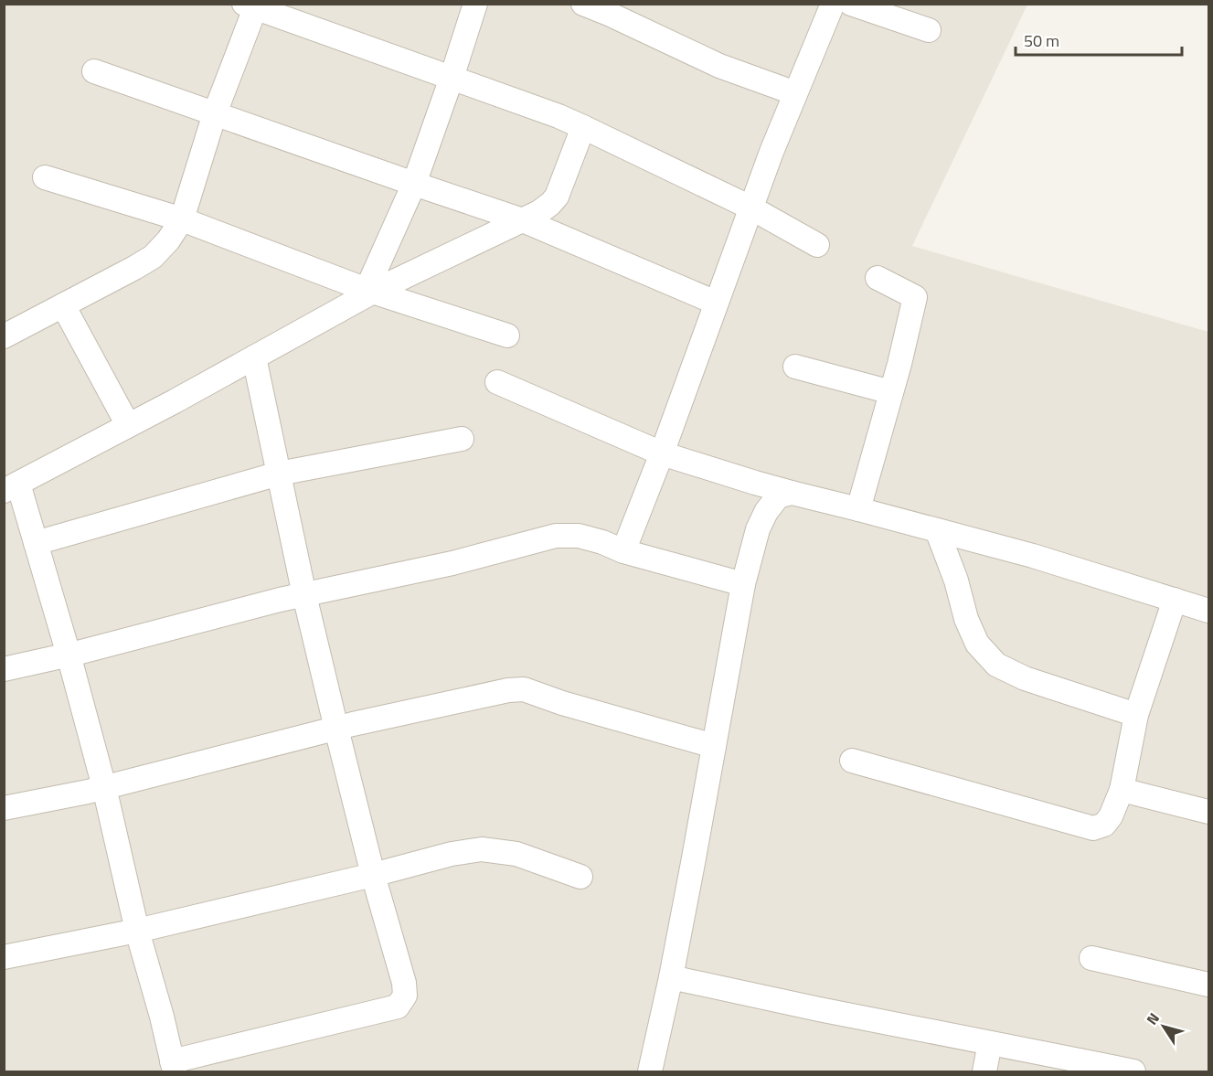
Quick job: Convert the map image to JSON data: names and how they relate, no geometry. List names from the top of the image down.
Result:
{
  "scale_bar": "50 m",
  "north": "top left"
}
